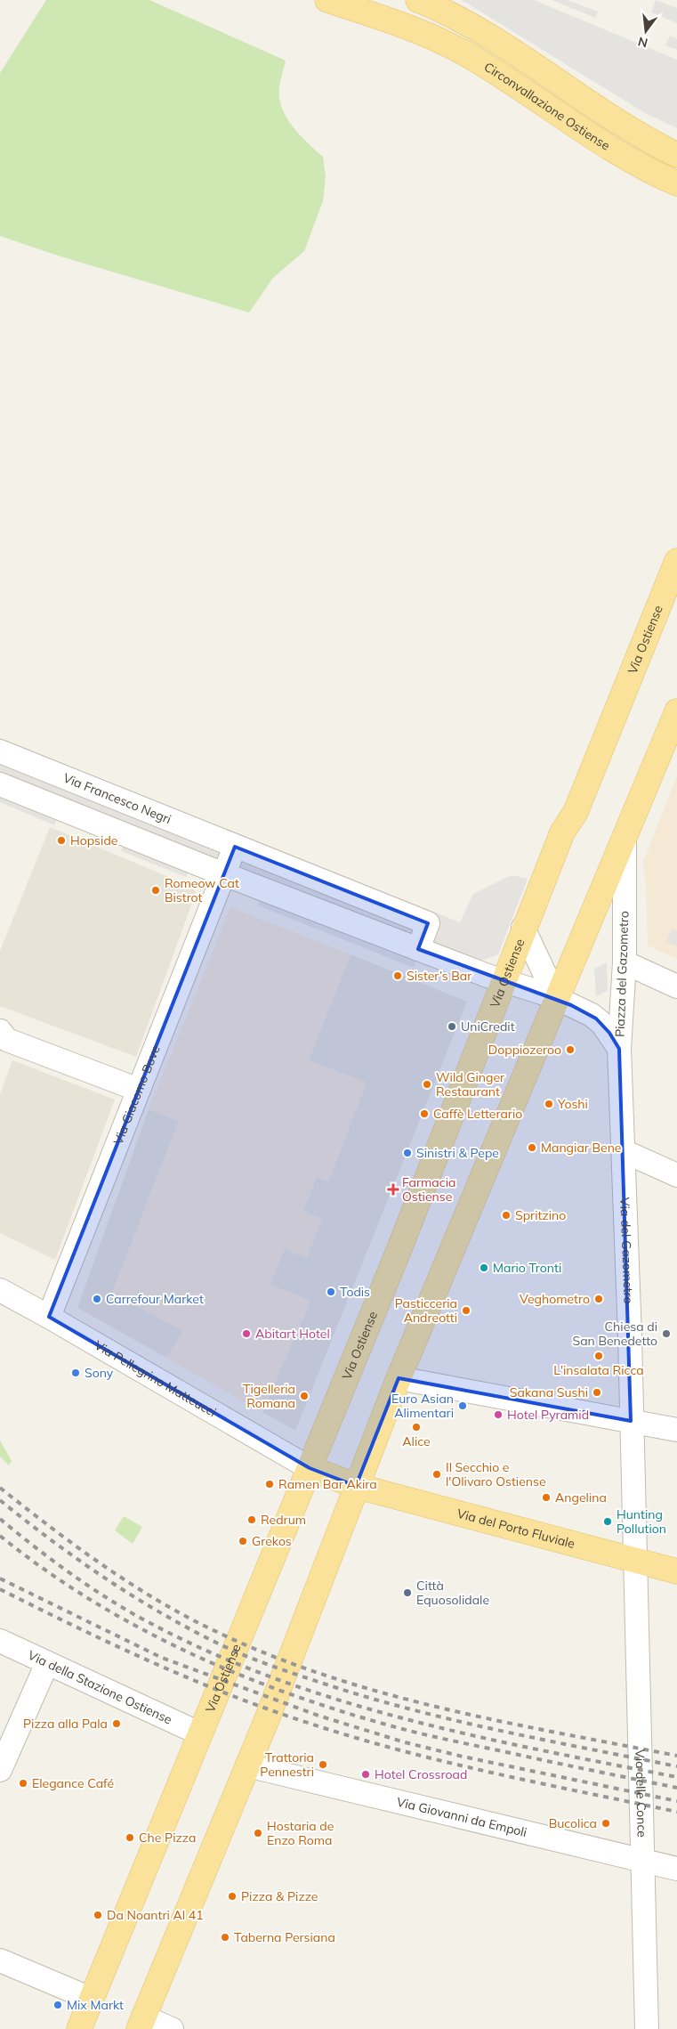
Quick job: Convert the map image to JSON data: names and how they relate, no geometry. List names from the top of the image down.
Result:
{
  "streets": {
    "main road": ["Circonvallazione Ostiense", "Via Ostiense", "Via del Porto Fluviale"],
    "street": [
      "Via Francesco Negri",
      "Piazza del Gazometro",
      "Via Giacomo Bove",
      "Via del Gazometro",
      "Via Pellegrino Matteucci",
      "Via della Stazione Ostiense",
      "Via delle Conce",
      "Via Giovanni da Empoli"
    ]
  },
  "crossings": [
    ["Via Ostiense", "Piazza del Gazometro"],
    ["Via Ostiense", "Via Pellegrino Matteucci"],
    ["Via Ostiense", "Via del Porto Fluviale"],
    ["Via Ostiense", "Via della Stazione Ostiense"],
    ["Piazza del Gazometro", "Via del Gazometro"],
    ["Via Giacomo Bove", "Via Pellegrino Matteucci"],
    ["Via del Gazometro", "Via del Porto Fluviale"],
    ["Via del Gazometro", "Via delle Conce"],
    ["Via Pellegrino Matteucci", "Via del Porto Fluviale"],
    ["Via del Porto Fluviale", "Via delle Conce"],
    ["Via delle Conce", "Via Giovanni da Empoli"]
  ],
  "places": {
    "other": [
      "Hopside",
      "Romeow Cat Bistrot",
      "Sister’s Bar",
      "UniCredit",
      "Doppiozeroo",
      "Wild Ginger Restaurant",
      "Yoshi",
      "Caffè Letterario",
      "Mangiar Bene",
      "Sinistri & Pepe",
      "Spritzino",
      "Mario Tronti",
      "Todis",
      "Carrefour Market",
      "Veghometro",
      "Pasticceria Andreotti",
      "Abitart Hotel",
      "Chiesa di San Benedetto",
      "L'insalata Ricca",
      "Sony",
      "Sakana Sushi",
      "Tigelleria Romana",
      "Euro Asian Alimentari",
      "Hotel Pyramid",
      "Alice",
      "Il Secchio e l'Olivaro Ostiense",
      "Ramen Bar Akira",
      "Angelina",
      "Redrum",
      "Hunting Pollution",
      "Grekos",
      "Città Equosolidale",
      "Pizza alla Pala",
      "Trattoria Pennestri",
      "Hotel Crossroad",
      "Elegance Café",
      "Bucolica",
      "Hostaria de Enzo Roma",
      "Che Pizza",
      "Pizza & Pizze",
      "Da Noantri Al 41",
      "Taberna Persiana",
      "Mix Markt"
    ],
    "health": ["Farmacia Ostiense"]
  },
  "north": "bottom"
}
